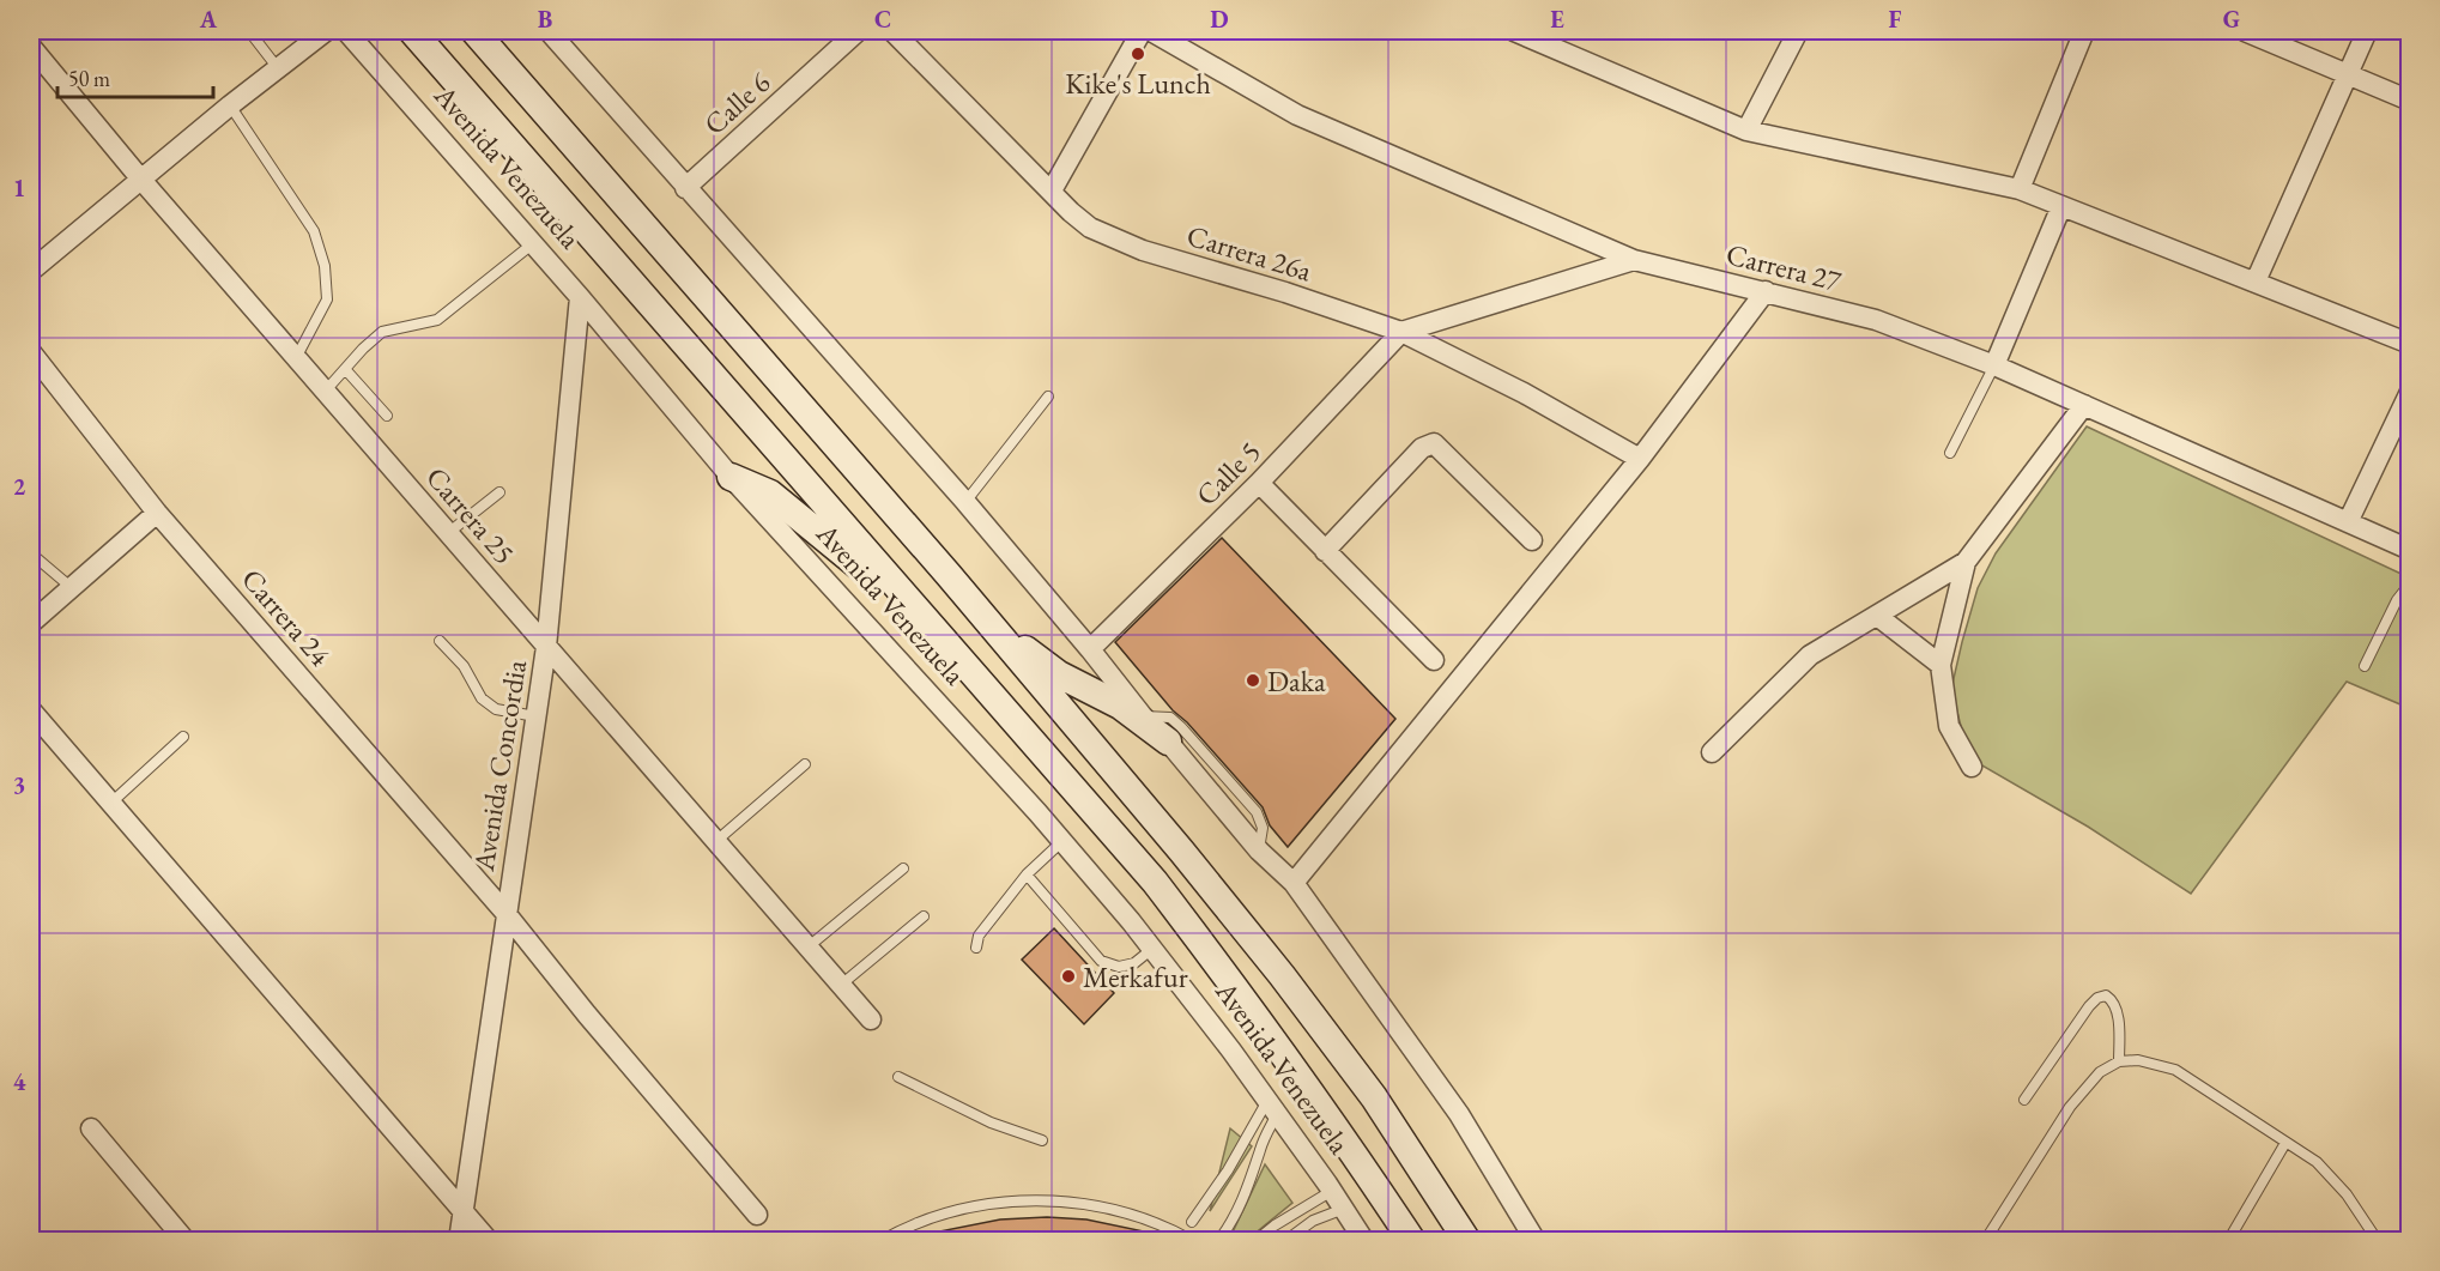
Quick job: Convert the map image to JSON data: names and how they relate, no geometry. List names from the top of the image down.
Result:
{
  "streets": {
    "street": [
      "Calle 6",
      "Avenida Venezuela",
      "Carrera 26a",
      "Carrera 27",
      "Calle 5",
      "Carrera 25",
      "Carrera 24",
      "Avenida Concordia"
    ]
  },
  "crossings": [
    ["Avenida Venezuela", "Avenida Concordia"],
    ["Carrera 26a", "Calle 5"],
    ["Carrera 25", "Avenida Concordia"],
    ["Carrera 24", "Avenida Concordia"]
  ],
  "places": ["Kike's Lunch", "Daka", "Merkafur"],
  "scale_bar": "50 m",
  "grid": {
    "columns": [
      "A",
      "B",
      "C",
      "D",
      "E",
      "F",
      "G"
    ],
    "rows": [
      "1",
      "2",
      "3",
      "4"
    ]
  }
}
